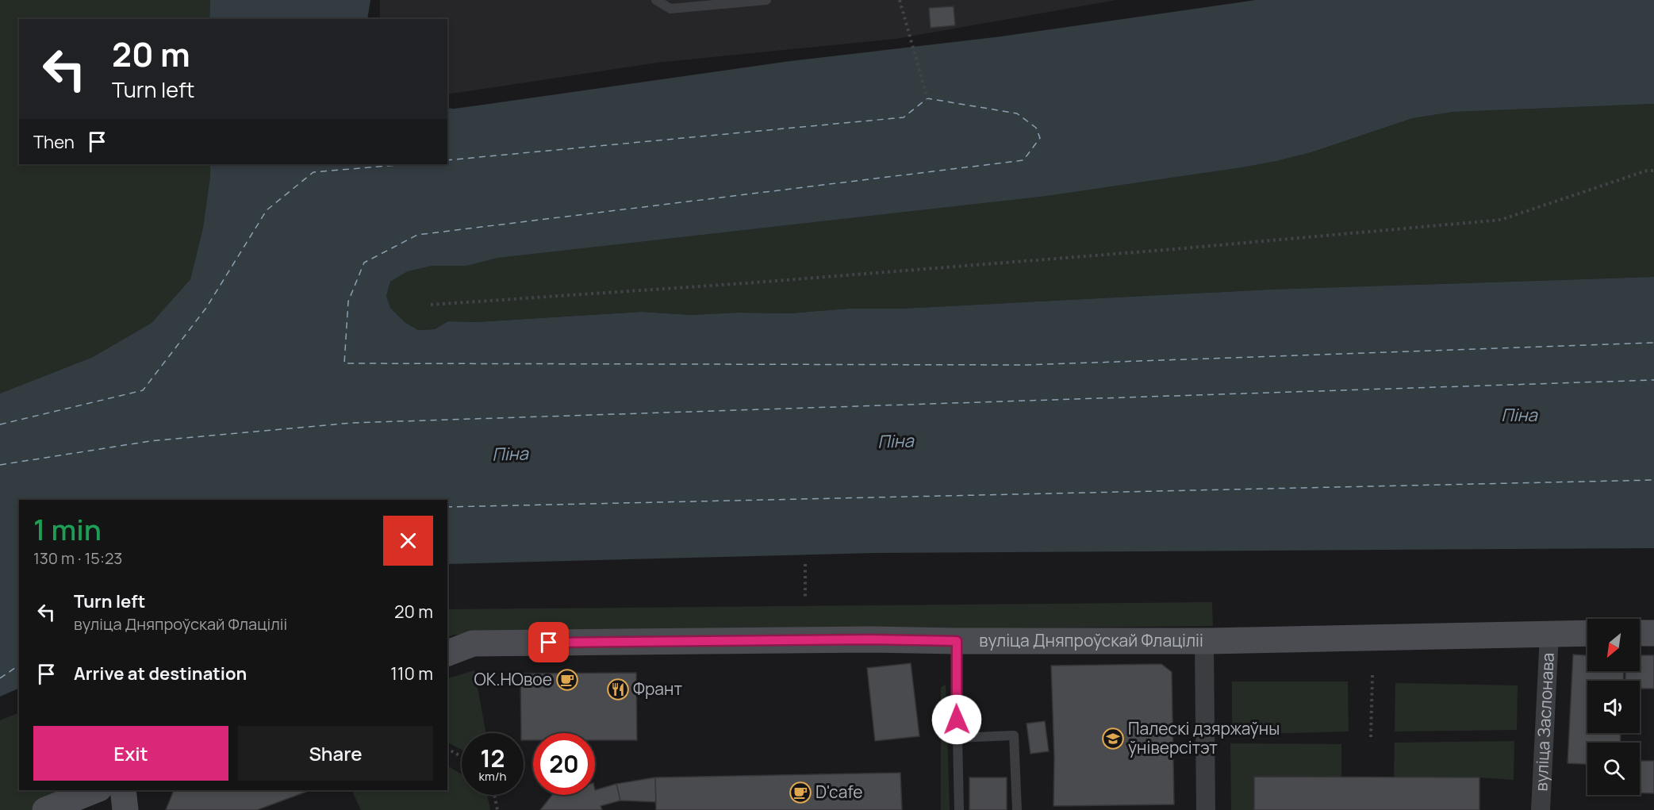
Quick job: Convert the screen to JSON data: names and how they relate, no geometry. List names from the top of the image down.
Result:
{
  "streets": {
    "street": ["вуліца Дняпроўскай Флаціліі", "вуліца Заслонава"]
  },
  "crossings": [
    ["вуліца Дняпроўскай Флаціліі", "вуліца Заслонава"]
  ],
  "water": ["Піна"],
  "places": {
    "cafe": ["ОК.НОвое", "D'cafe"],
    "restaurant": ["Франт"],
    "school or university": ["Палескі дзяржаўны ўніверсітэт"]
  },
  "north": "bottom left",
  "page": {
    "turn": ["20 m", "Turn left"],
    "then": "Then",
    "heading": ["1 min", "130 m · 15:23"],
    "list": [
      {
        "name": "Turn left",
        "note": "вуліца Дняпроўскай Флаціліі",
        "value": "20 m"
      },
      {
        "name": "Arrive at destination",
        "value": "110 m"
      }
    ],
    "buttons": ["Exit", "Share"],
    "speed": "12 km/h",
    "limit": "20"
  }
}
